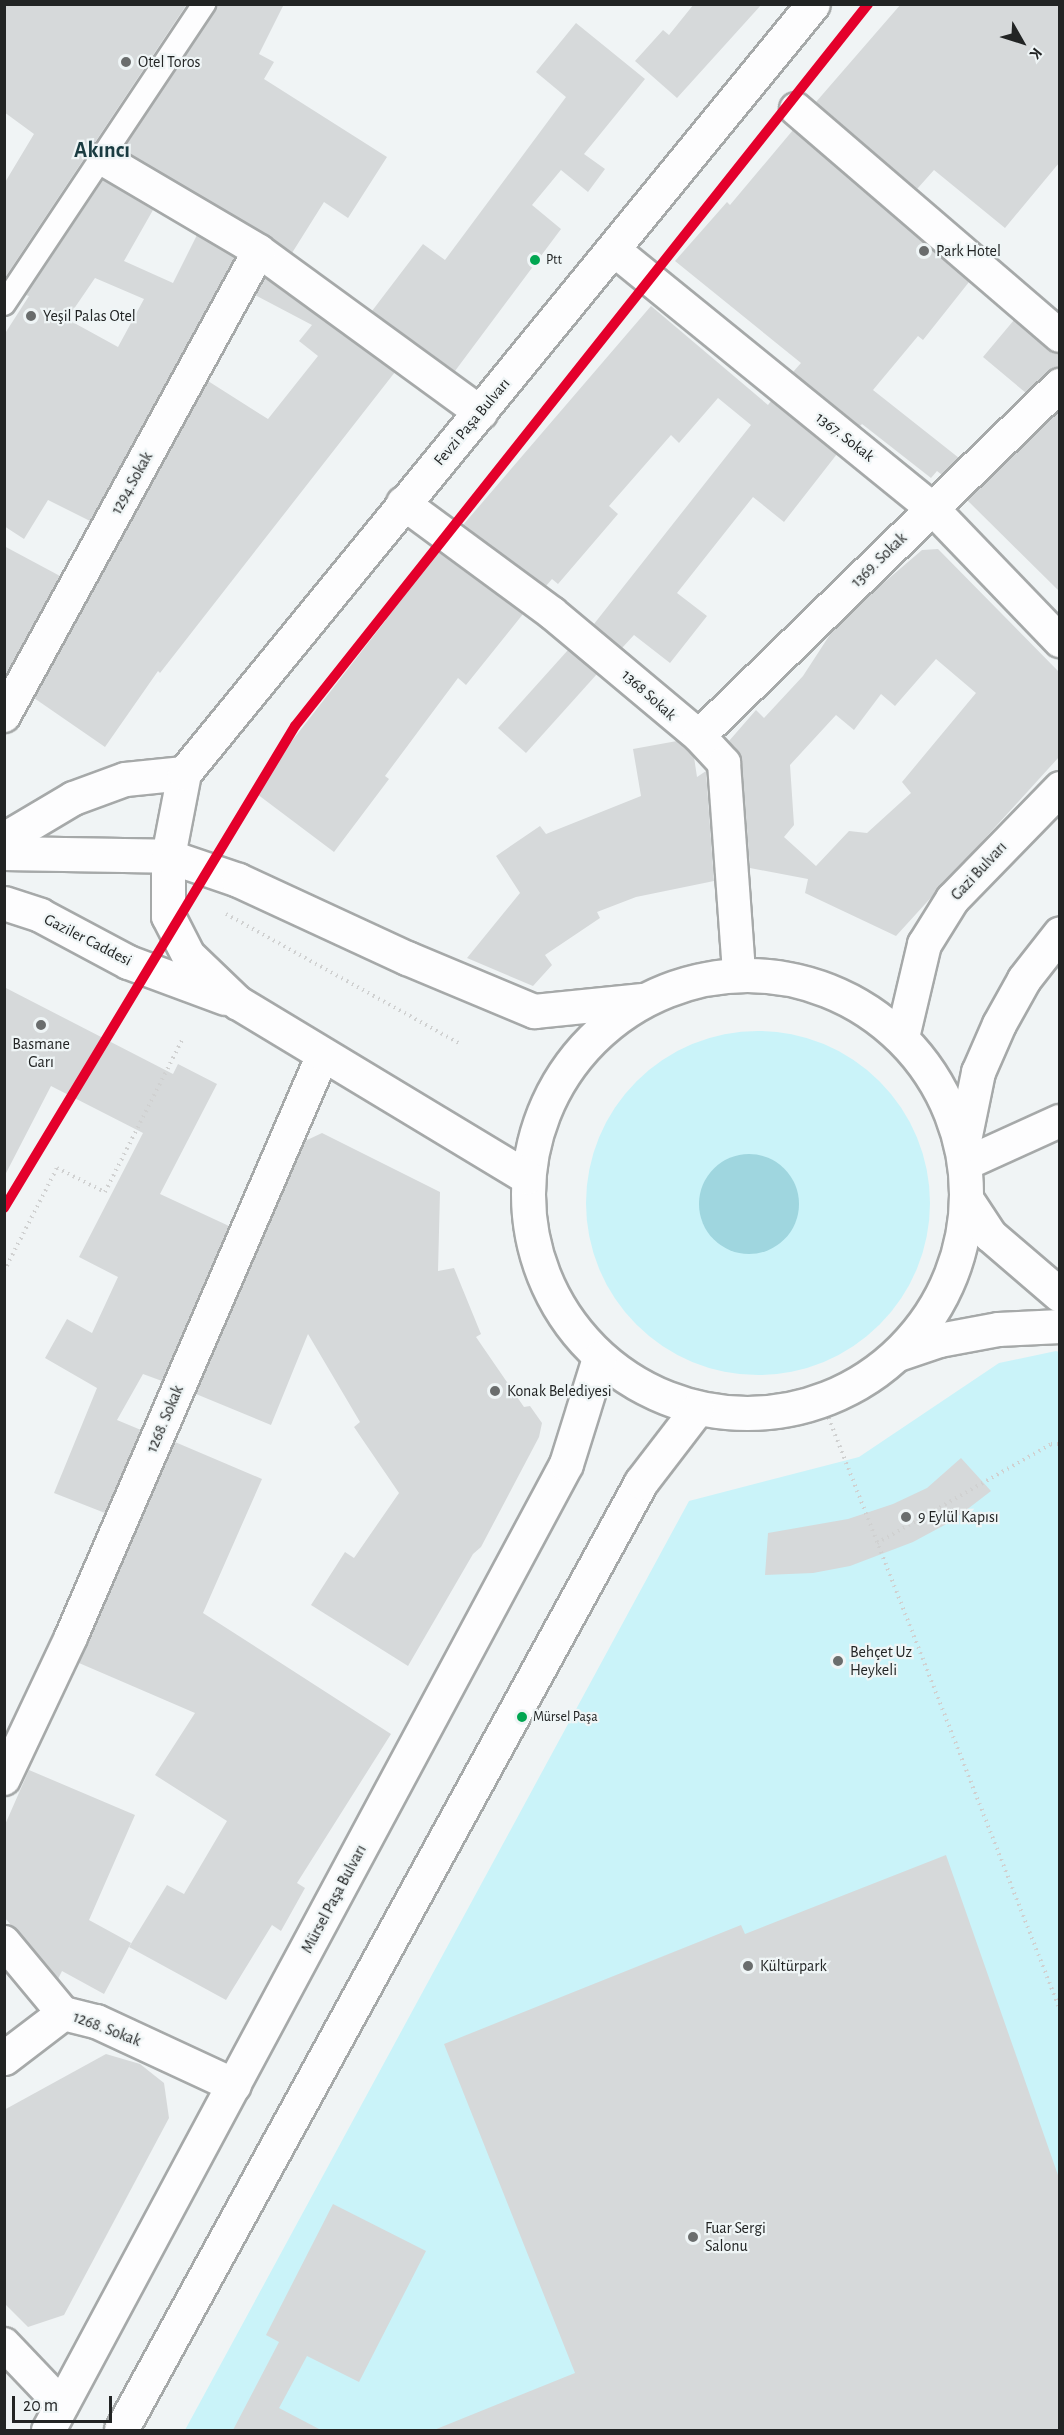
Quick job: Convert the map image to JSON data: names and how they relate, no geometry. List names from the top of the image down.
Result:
{
  "streets": {
    "main road": [
      "Fevzi Paşa Bulvarı",
      "Gazi Bulvarı",
      "Gaziler Caddesi",
      "1268. Sokak",
      "Mürsel Paşa Bulvarı"
    ],
    "street": [
      "1367. Sokak",
      "1294.Sokak",
      "1369. Sokak",
      "1368 Sokak"
    ]
  },
  "crossings": [
    ["Fevzi Paşa Bulvarı", "1367. Sokak"],
    ["Fevzi Paşa Bulvarı", "1368 Sokak"],
    ["Fevzi Paşa Bulvarı", "Gaziler Caddesi"],
    ["1367. Sokak", "1369. Sokak"],
    ["1369. Sokak", "1368 Sokak"],
    ["1268. Sokak", "Mürsel Paşa Bulvarı"]
  ],
  "districts": ["Akıncı"],
  "places": [
    "Otel Toros",
    "Park Hotel",
    "Ptt",
    "Yeşil Palas Otel",
    "Basmane Garı",
    "Konak Belediyesi",
    "9 Eylül Kapısı",
    "Behçet Uz Heykeli",
    "Mürsel Paşa",
    "Kültürpark",
    "Fuar Sergi Salonu"
  ],
  "scale_bar": "20 m",
  "north": "bottom right"
}
